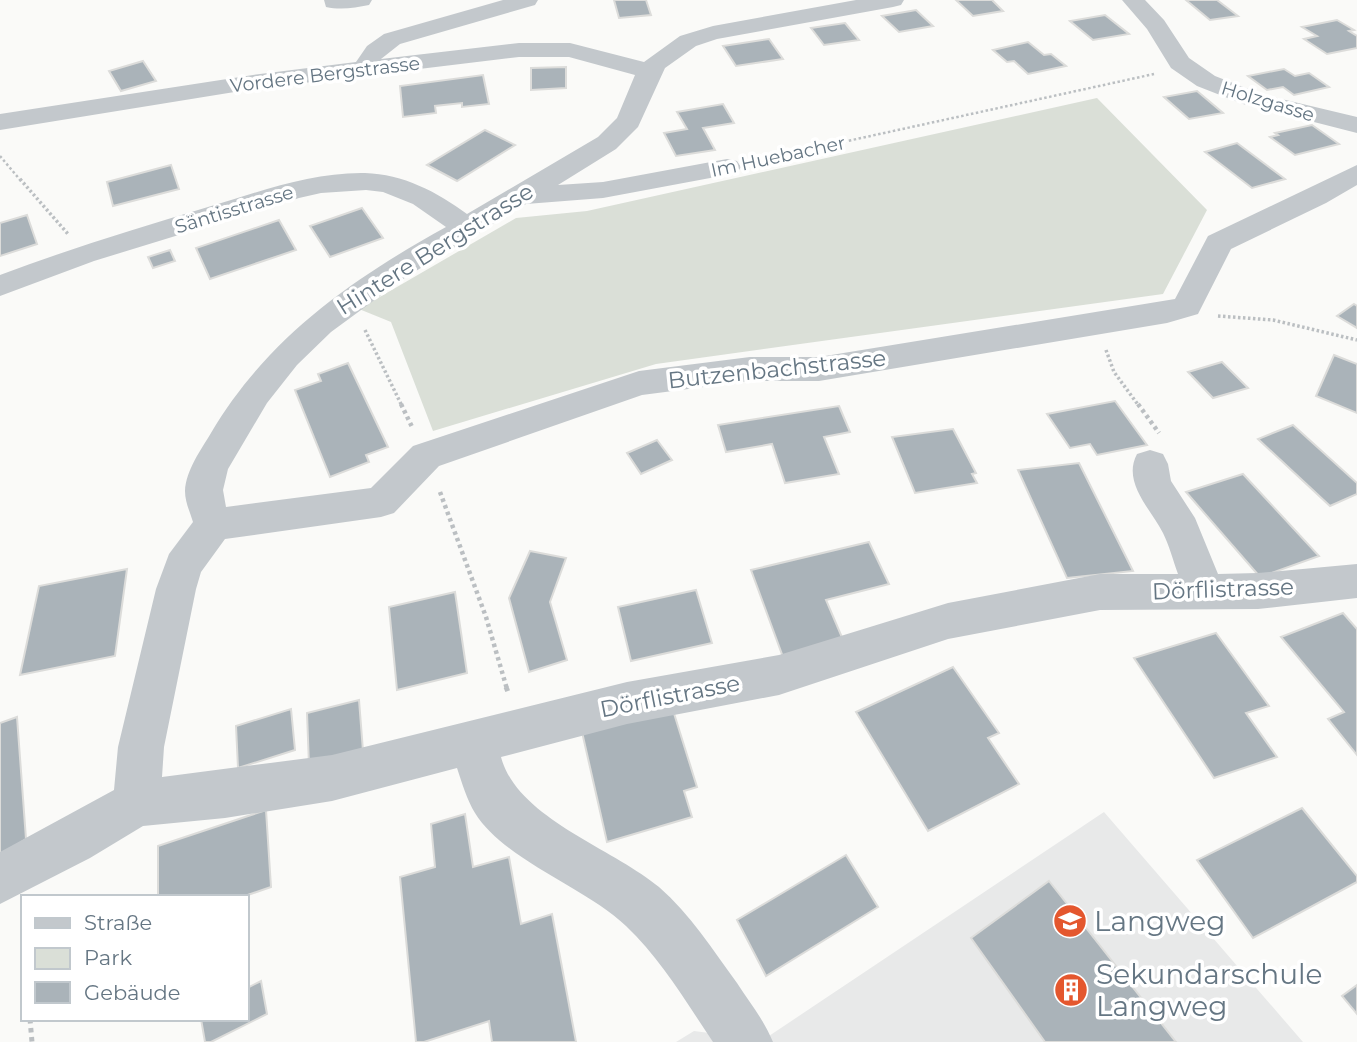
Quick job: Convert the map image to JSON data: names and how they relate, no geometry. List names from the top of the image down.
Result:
{
  "streets": {
    "street": [
      "Vordere Bergstrasse",
      "Holzgasse",
      "Im Huebacher",
      "Säntisstrasse",
      "Hintere Bergstrasse",
      "Butzenbachstrasse",
      "Dörflistrasse"
    ]
  },
  "crossings": [
    ["Vordere Bergstrasse", "Hintere Bergstrasse"],
    ["Holzgasse", "Im Huebacher"],
    ["Im Huebacher", "Hintere Bergstrasse"],
    ["Säntisstrasse", "Hintere Bergstrasse"],
    ["Hintere Bergstrasse", "Butzenbachstrasse"]
  ],
  "places": {
    "school or university": ["Langweg"],
    "building": ["Sekundarschule Langweg"]
  },
  "legend": ["Straße", "Park", "Gebäude"]
}
